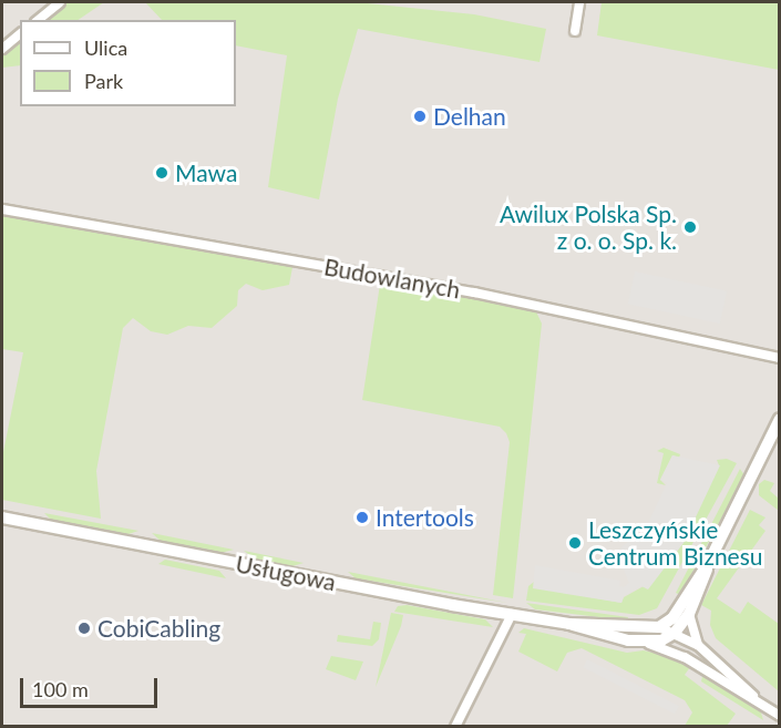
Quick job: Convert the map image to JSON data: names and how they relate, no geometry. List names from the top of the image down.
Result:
{
  "streets": {
    "street": ["Budowlanych", "Usługowa"]
  },
  "places": [
    "Delhan",
    "Mawa",
    "Awilux Polska Sp. z o. o. Sp. k.",
    "Intertools",
    "Leszczyńskie Centrum Biznesu",
    "CobiCabling"
  ],
  "legend": ["Ulica", "Park"],
  "scale_bar": "100 m"
}
